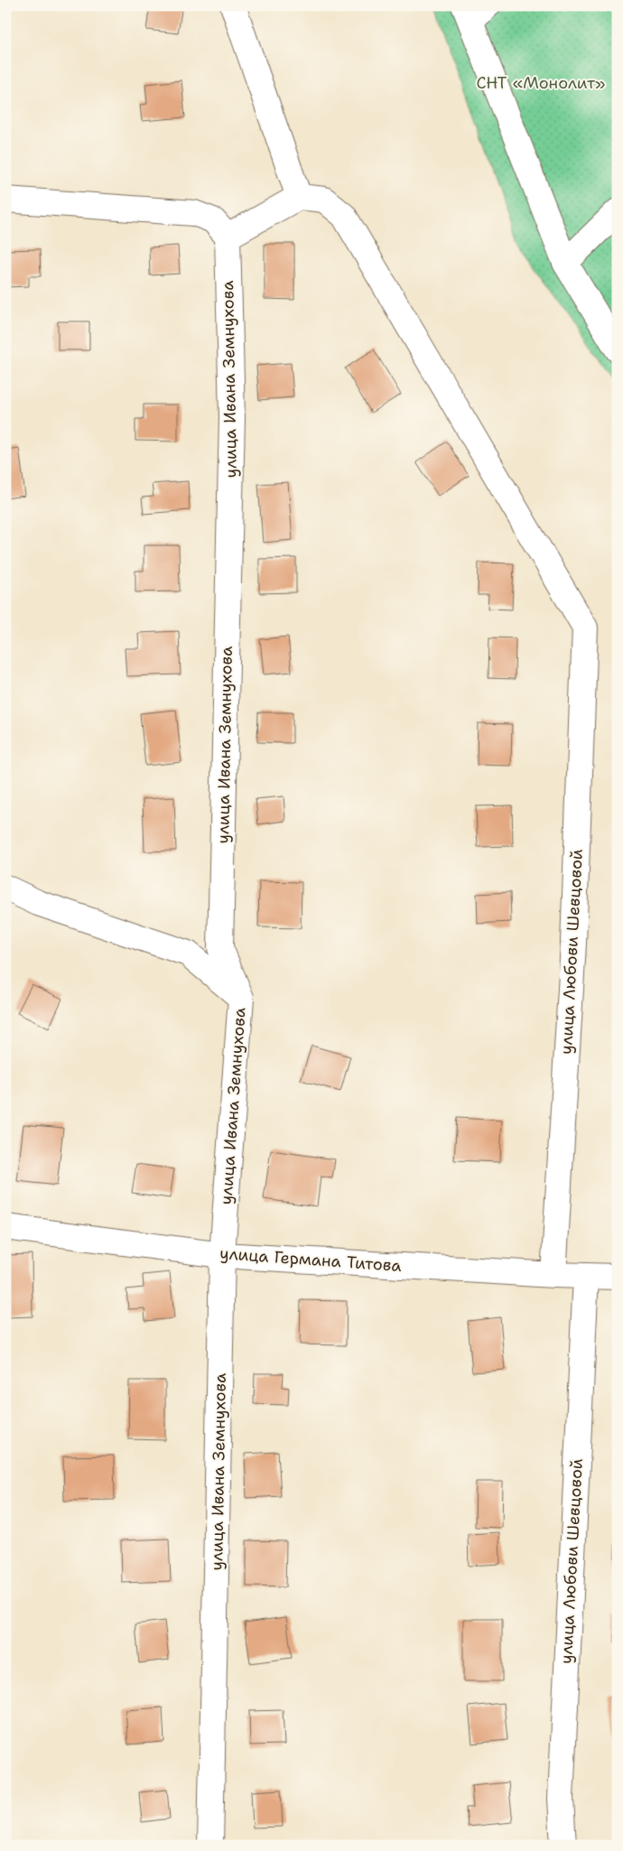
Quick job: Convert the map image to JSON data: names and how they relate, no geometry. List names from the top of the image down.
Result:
{
  "streets": {
    "street": ["улица Ивана Земнухова", "улица Любови Шевцовой", "улица Германа Титова"]
  },
  "crossings": [
    ["улица Ивана Земнухова", "улица Германа Титова"],
    ["улица Любови Шевцовой", "улица Германа Титова"]
  ],
  "parks": ["СНТ «Монолит»"]
}
